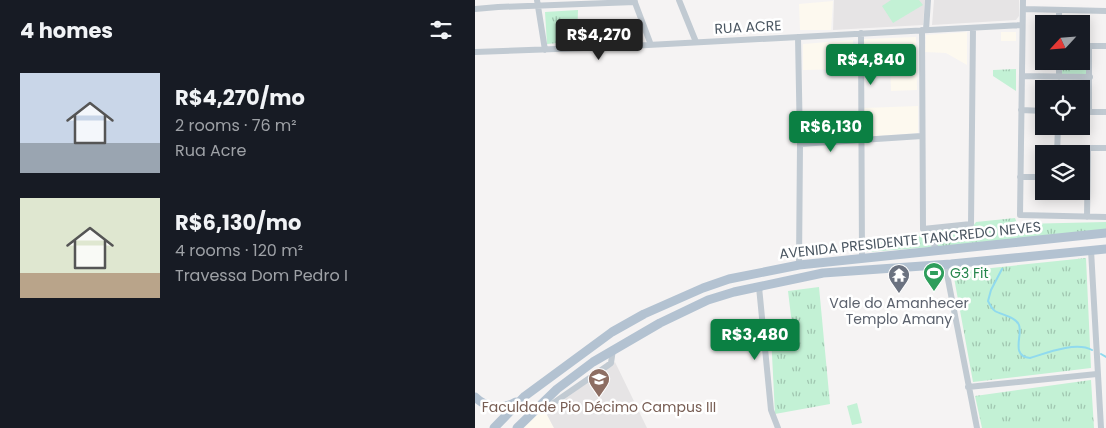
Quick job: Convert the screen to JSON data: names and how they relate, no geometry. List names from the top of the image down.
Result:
{
  "streets": {
    "main road": ["AVENIDA PRESIDENTE TANCREDO NEVES"],
    "street": ["RUA ACRE"]
  },
  "places": {
    "sports": ["G3 Fit"],
    "temple": ["Vale do Amanhecer Templo Amany"],
    "school or university": ["Faculdade Pio Décimo Campus III"]
  },
  "north": "bottom left",
  "page": {
    "heading": "4 homes",
    "price": [
      "R$4,270",
      "R$4,840",
      "R$6,130",
      "R$3,480"
    ],
    "list": [
      {
        "name": "R$4,270/mo",
        "note": "2 rooms · 76 m² · Rua Acre"
      },
      {
        "name": "R$6,130/mo",
        "note": "4 rooms · 120 m² · Travessa Dom Pedro I"
      }
    ]
  }
}
